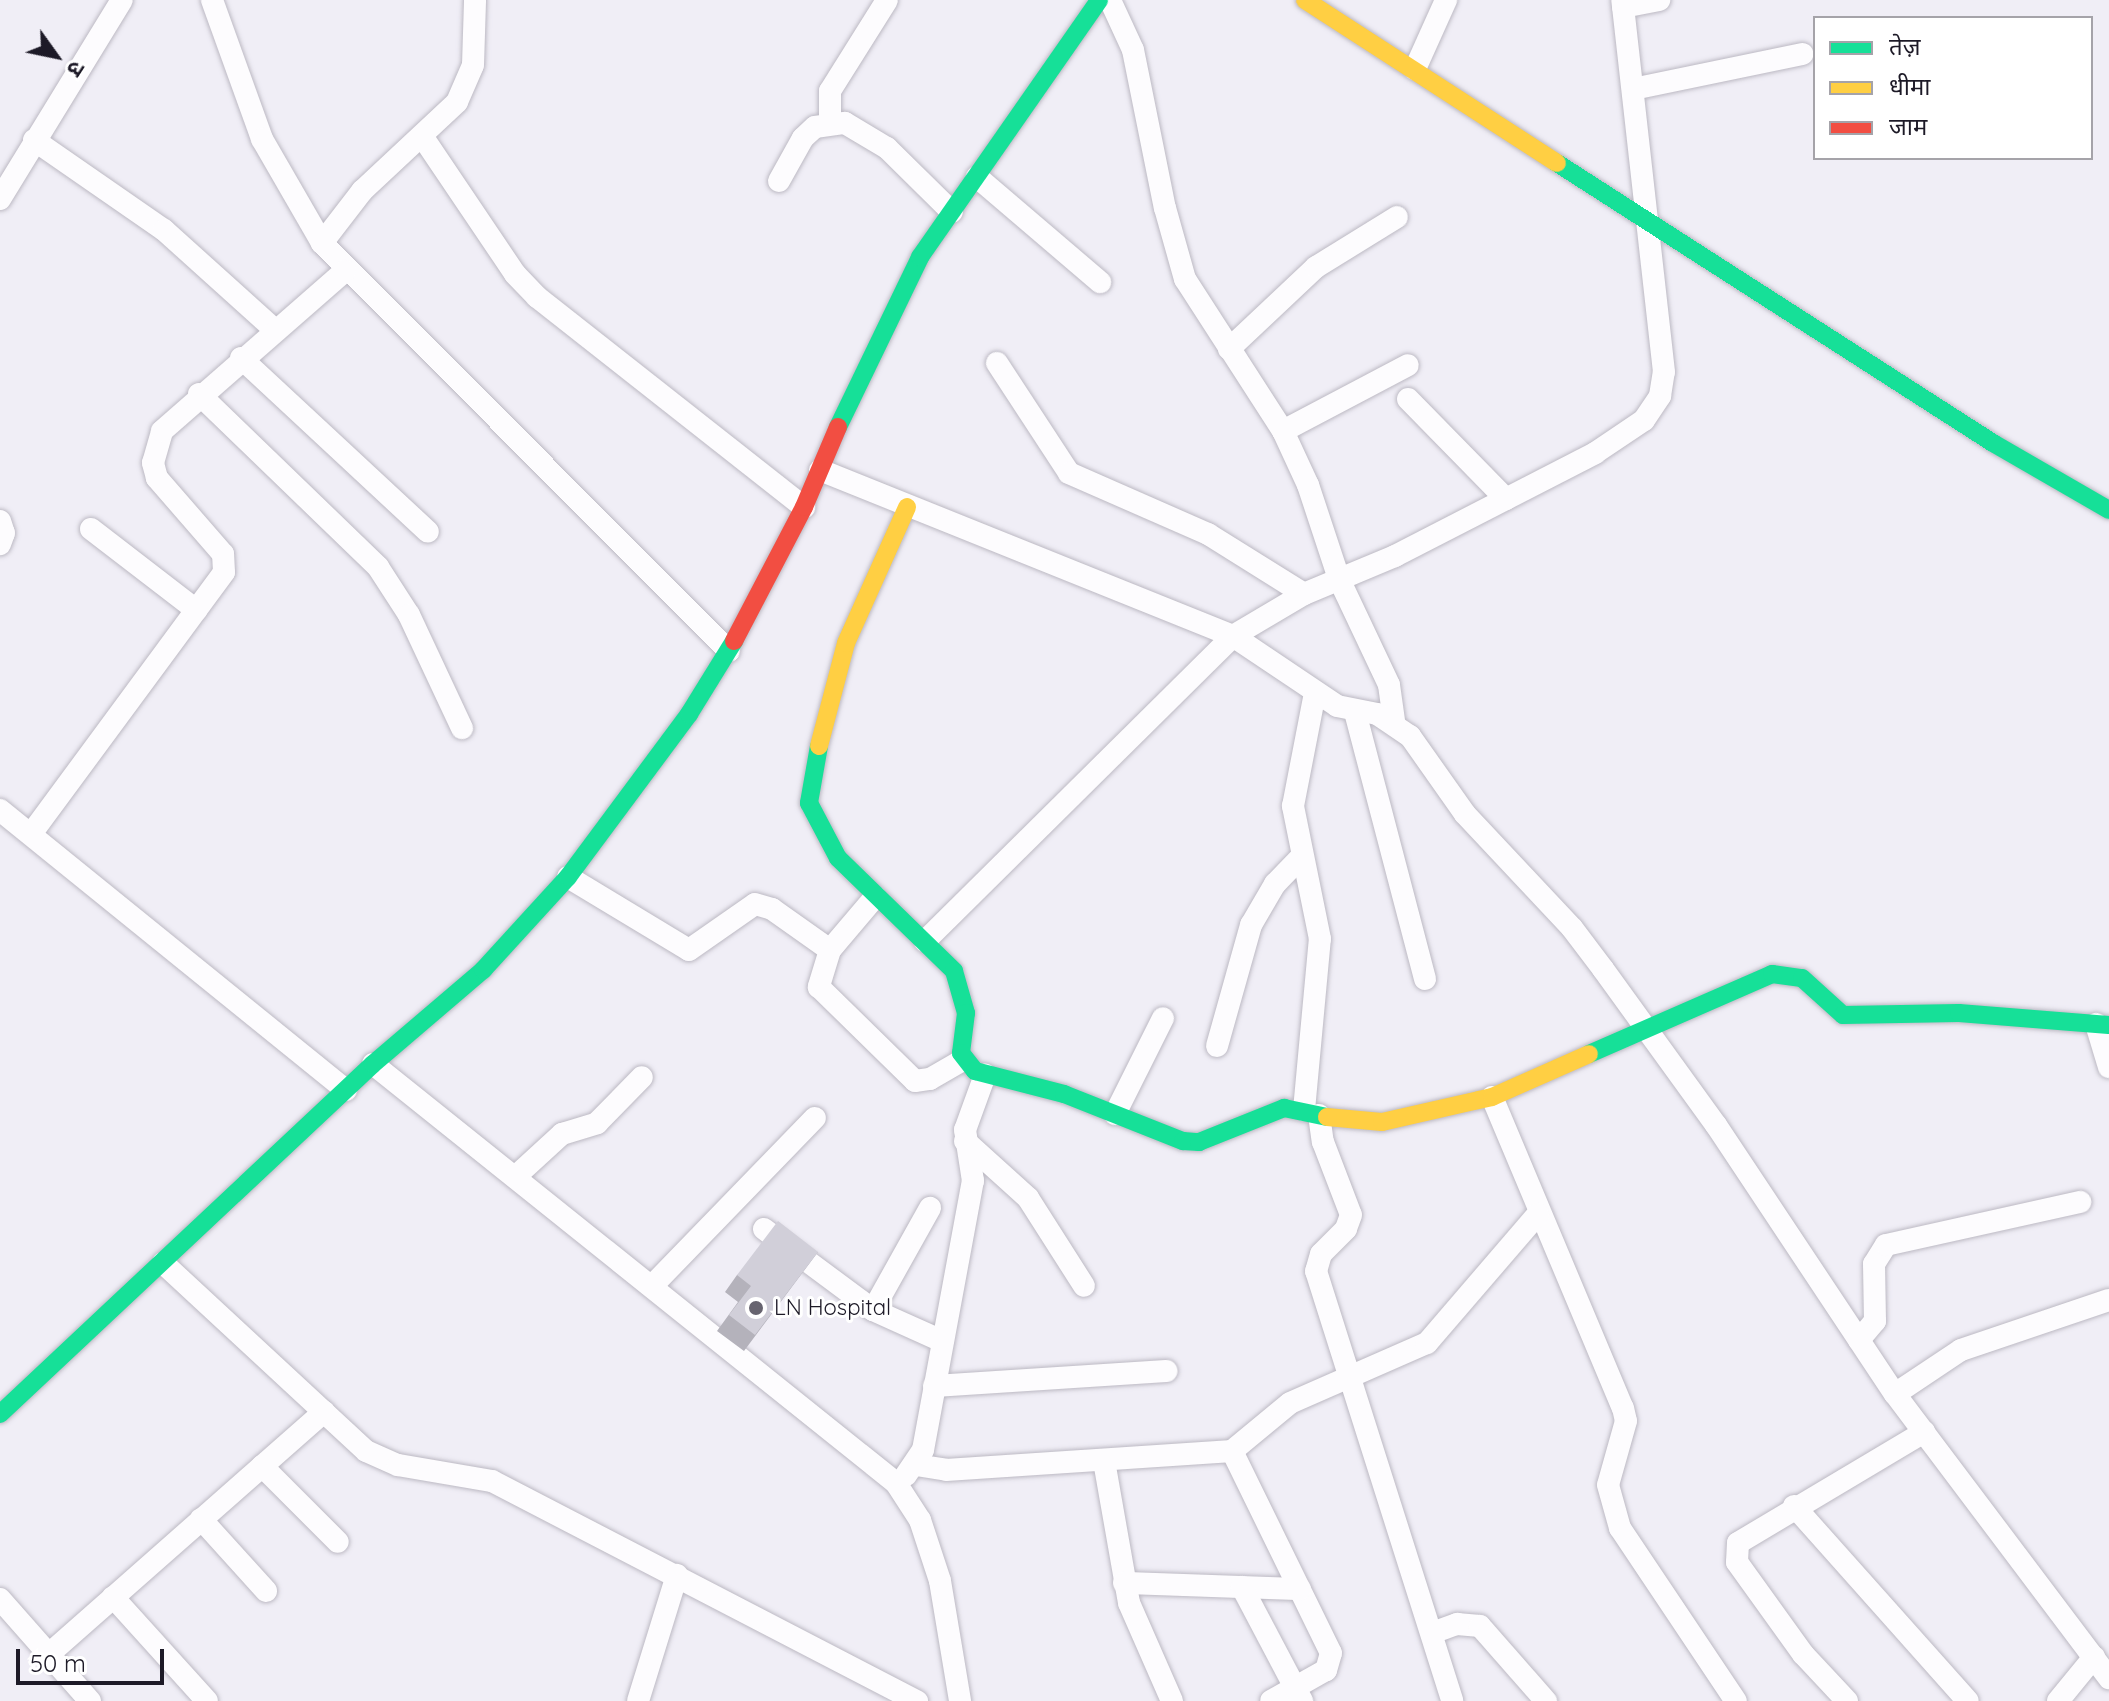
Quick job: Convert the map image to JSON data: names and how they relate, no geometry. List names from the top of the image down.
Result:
{
  "places": ["LN Hospital"],
  "legend": ["तेज़", "धीमा", "जाम"],
  "scale_bar": "50 m",
  "north": "bottom right"
}
